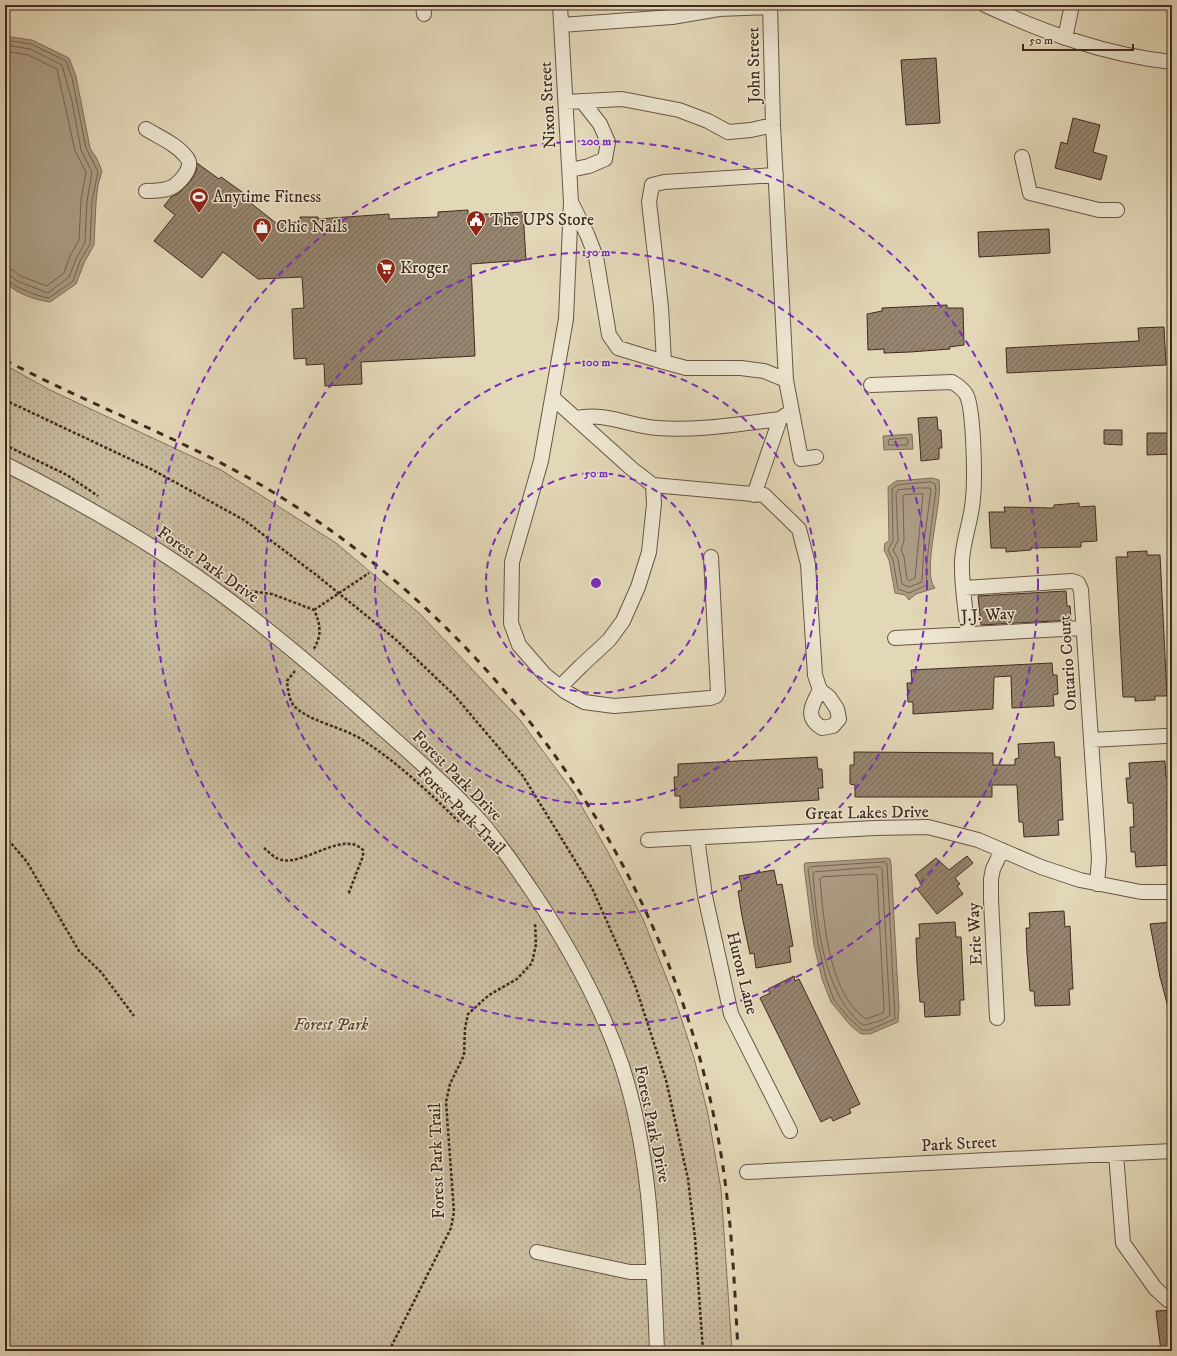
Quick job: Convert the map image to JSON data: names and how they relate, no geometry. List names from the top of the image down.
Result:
{
  "streets": {
    "street": [
      "John Street",
      "Nixon Street",
      "Forest Park Drive",
      "J.J. Way",
      "Ontario Court",
      "Great Lakes Drive",
      "Erie Way",
      "Huron Lane",
      "Park Street"
    ],
    "path": ["Forest Park Trail"]
  },
  "crossings": [
    ["Forest Park Drive", "Forest Park Trail"],
    ["J.J. Way", "Ontario Court"],
    ["Ontario Court", "Great Lakes Drive"],
    ["Great Lakes Drive", "Erie Way"],
    ["Great Lakes Drive", "Huron Lane"]
  ],
  "parks": ["Forest Park"],
  "places": {
    "sports": ["Anytime Fitness"],
    "public building": ["The UPS Store"],
    "shop": ["Chic Nails"],
    "supermarket": ["Kroger"]
  },
  "scale_bar": "50 m",
  "rings": [
    "200 m",
    "150 m",
    "100 m",
    "50 m"
  ]
}
